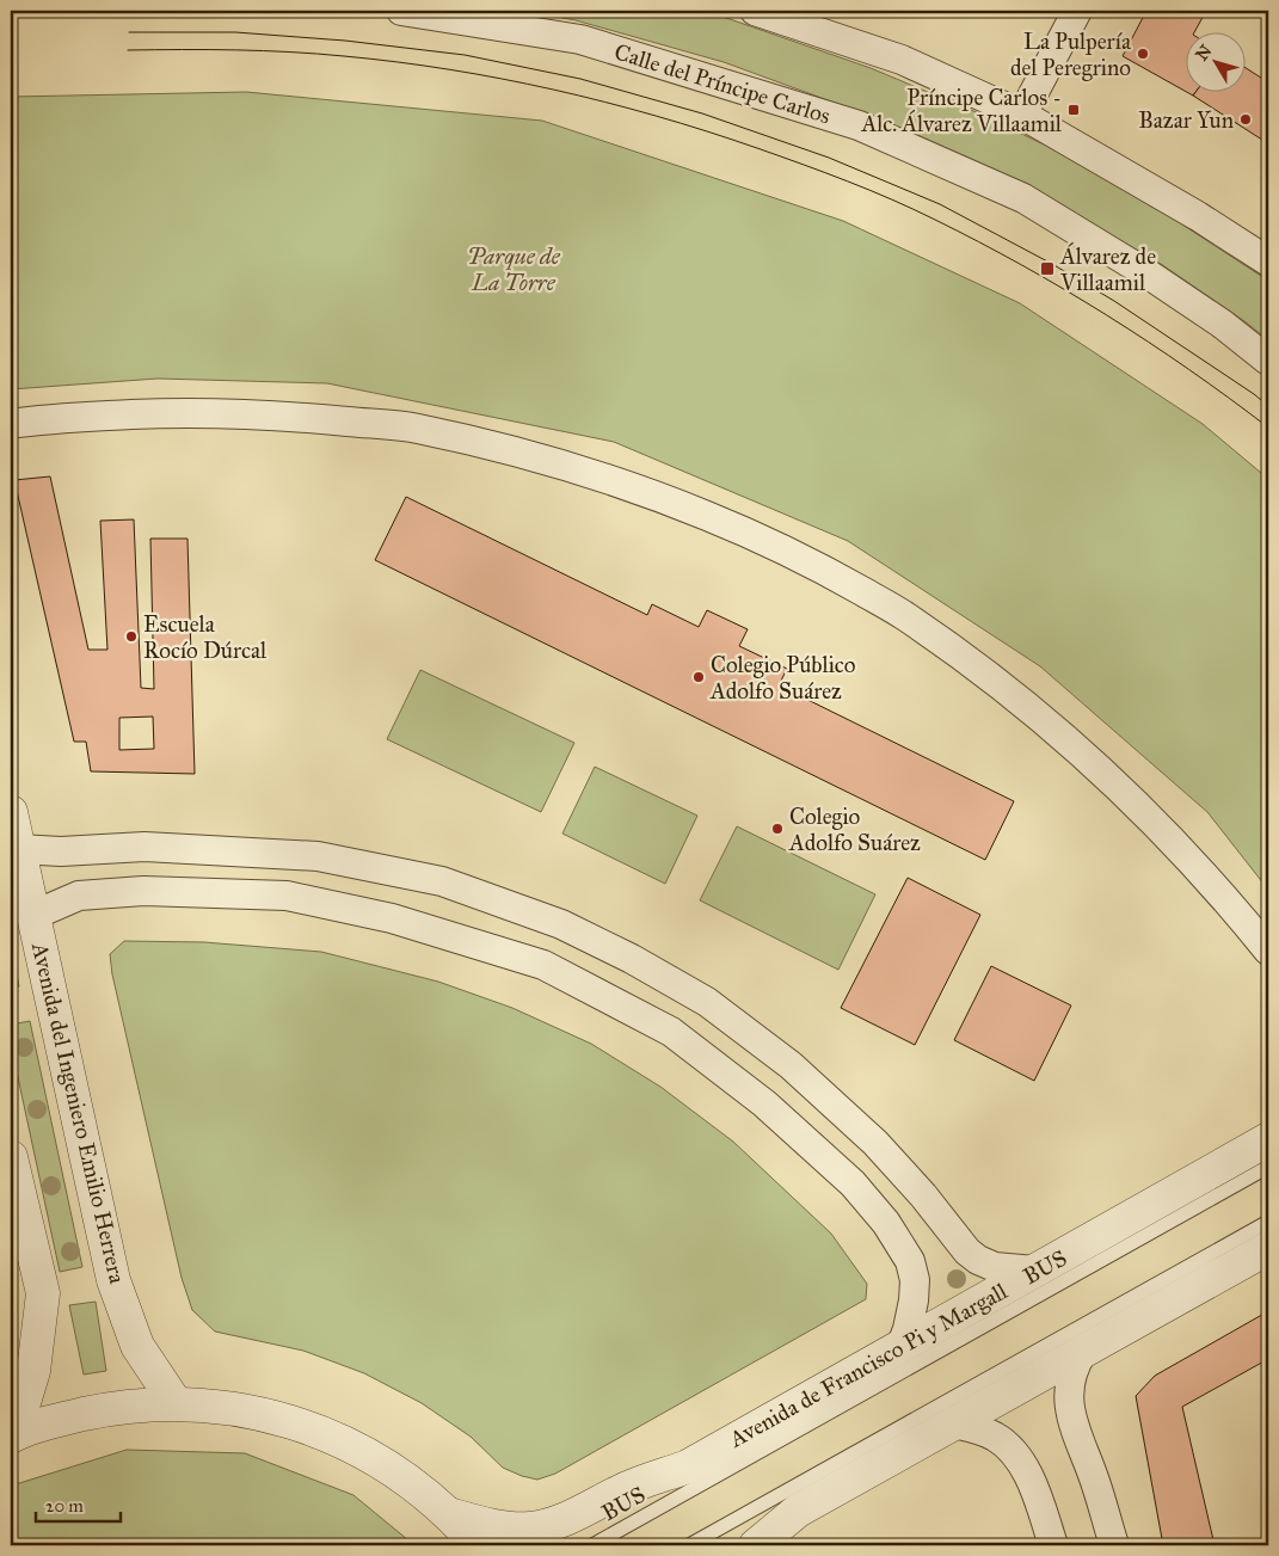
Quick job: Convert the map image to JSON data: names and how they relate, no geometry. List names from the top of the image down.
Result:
{
  "streets": {
    "street": ["Calle del Príncipe Carlos", "Avenida del Ingeniero Emilio Herrera", "Avenida de Francisco Pi y Margall"],
    "lane": ["BUS"]
  },
  "parks": ["Parque de La Torre"],
  "places": {
    "other": [
      "La Pulpería del Peregrino",
      "Bazar Yun",
      "Escuela Rocío Dúrcal",
      "Colegio Público Adolfo Suárez",
      "Colegio Adolfo Suárez"
    ],
    "transit": ["Príncipe Carlos - Alc. Álvarez Villaamil", "Álvarez de Villaamil"]
  },
  "scale_bar": "20 m",
  "north": "top left"
}
